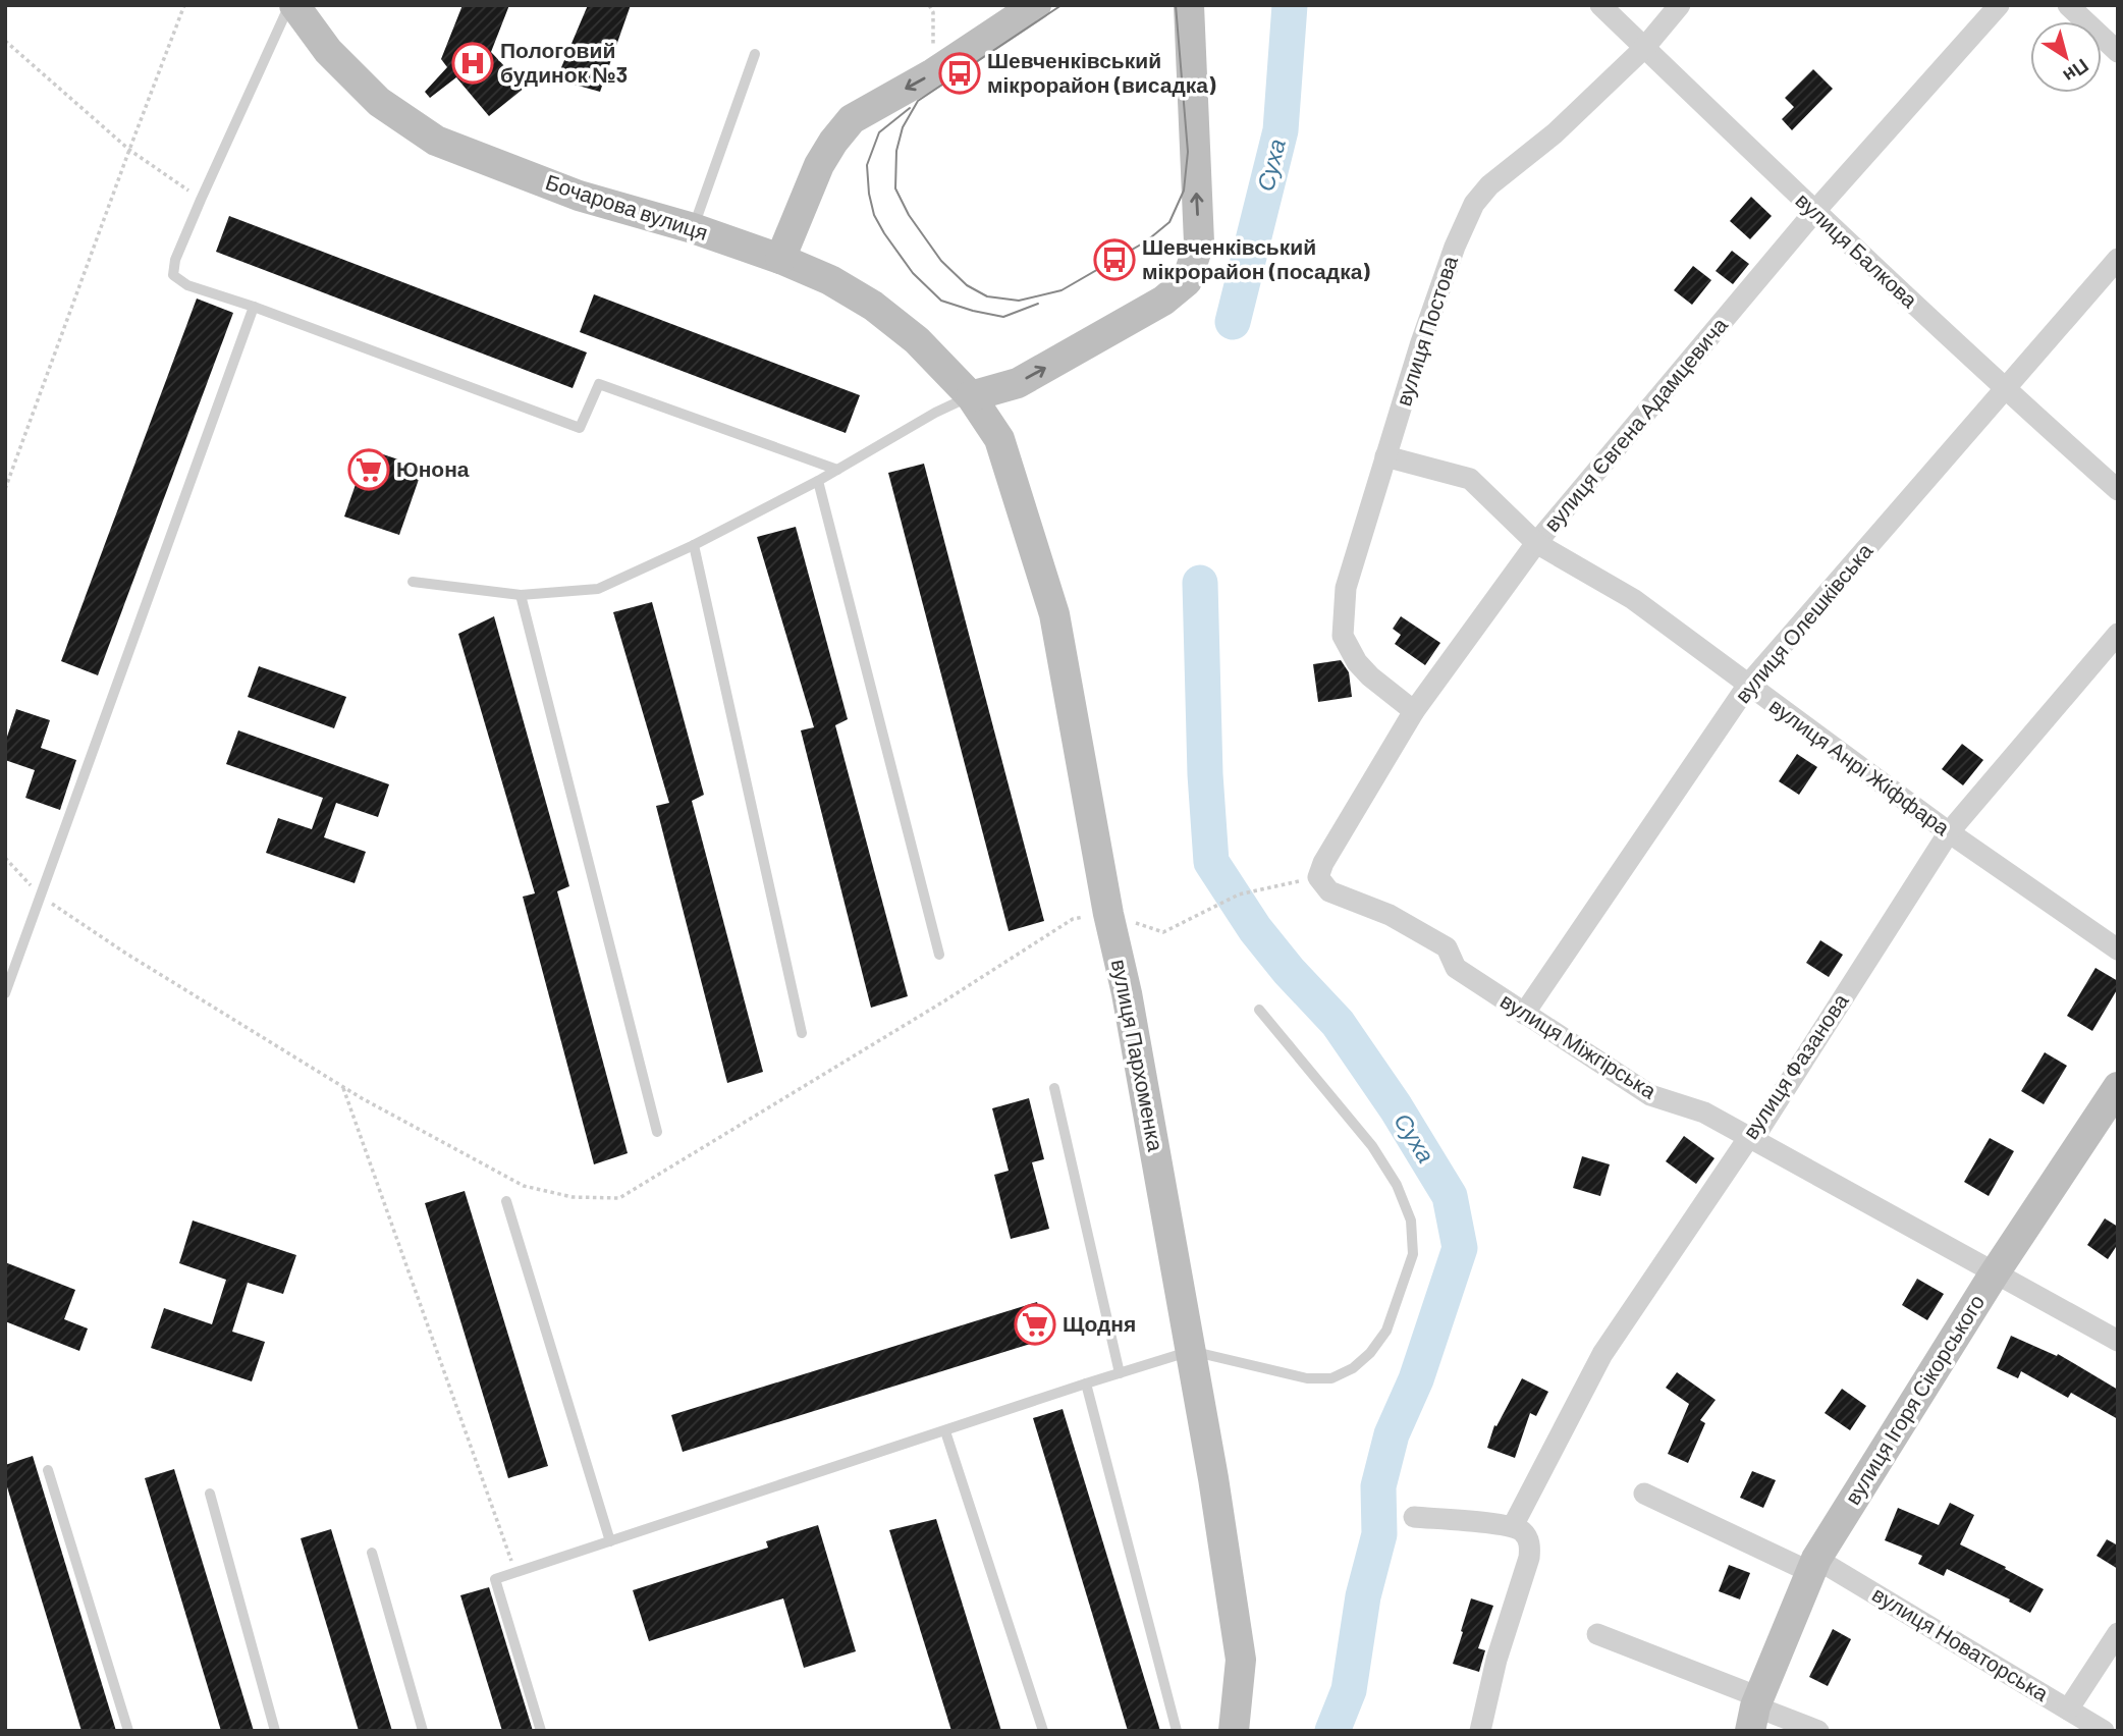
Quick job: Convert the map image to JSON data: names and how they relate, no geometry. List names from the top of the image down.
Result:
{
  "streets": {
    "street": [
      "Бочарова вулиця",
      "вулиця Балкова",
      "вулиця Постова",
      "вулиця Євгена Адамцевича",
      "вулиця Олешківська",
      "вулиця Анрі Жіффара",
      "вулиця Міжгірська",
      "вулиця Пархоменка",
      "вулиця Фазанова",
      "вулиця Ігоря Сікорського",
      "вулиця Новаторська"
    ]
  },
  "crossings": [
    ["Бочарова вулиця", "вулиця Пархоменка"],
    ["вулиця Балкова", "вулиця Постова"],
    ["вулиця Балкова", "вулиця Євгена Адамцевича"],
    ["вулиця Балкова", "вулиця Олешківська"],
    ["вулиця Постова", "вулиця Євгена Адамцевича"],
    ["вулиця Постова", "вулиця Анрі Жіффара"],
    ["вулиця Євгена Адамцевича", "вулиця Анрі Жіффара"],
    ["вулиця Євгена Адамцевича", "вулиця Міжгірська"],
    ["вулиця Олешківська", "вулиця Анрі Жіффара"],
    ["вулиця Олешківська", "вулиця Міжгірська"],
    ["вулиця Анрі Жіффара", "вулиця Фазанова"],
    ["вулиця Міжгірська", "вулиця Фазанова"],
    ["вулиця Міжгірська", "вулиця Ігоря Сікорського"],
    ["вулиця Ігоря Сікорського", "вулиця Новаторська"]
  ],
  "water": ["Суха"],
  "places": {
    "hospital": ["Пологовий будинок №3"],
    "bus stop": ["Шевченківський мікрорайон (висадка)", "Шевченківський мікрорайон (посадка)"],
    "supermarket": ["Юнона", "Щодня"]
  },
  "north": "bottom right"
}
